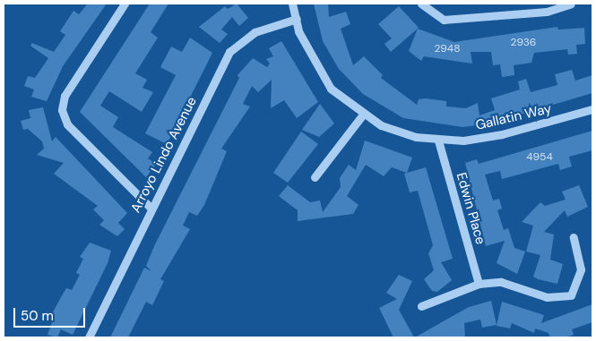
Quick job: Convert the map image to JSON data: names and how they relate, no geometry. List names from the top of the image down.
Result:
{
  "streets": {
    "street": ["Gallatin Way", "Arroyo Lindo Avenue", "Edwin Place"]
  },
  "crossings": [
    ["Gallatin Way", "Arroyo Lindo Avenue"],
    ["Gallatin Way", "Edwin Place"]
  ],
  "house_numbers": ["2936", "2948", "4954"],
  "scale_bar": "50 m"
}
